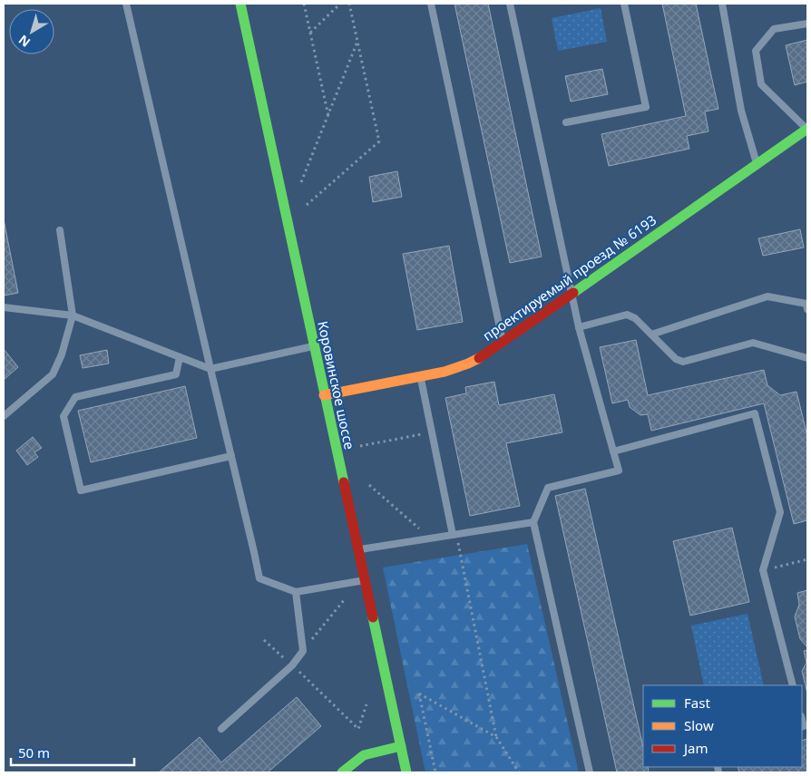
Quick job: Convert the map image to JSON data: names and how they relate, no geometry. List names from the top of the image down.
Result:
{
  "streets": {
    "main road": ["проектируемый проезд № 6193", "Коровинское шоссе"]
  },
  "crossings": [
    ["проектируемый проезд № 6193", "Коровинское шоссе"]
  ],
  "legend": ["Fast", "Slow", "Jam"],
  "scale_bar": "50 m",
  "north": "bottom left"
}
